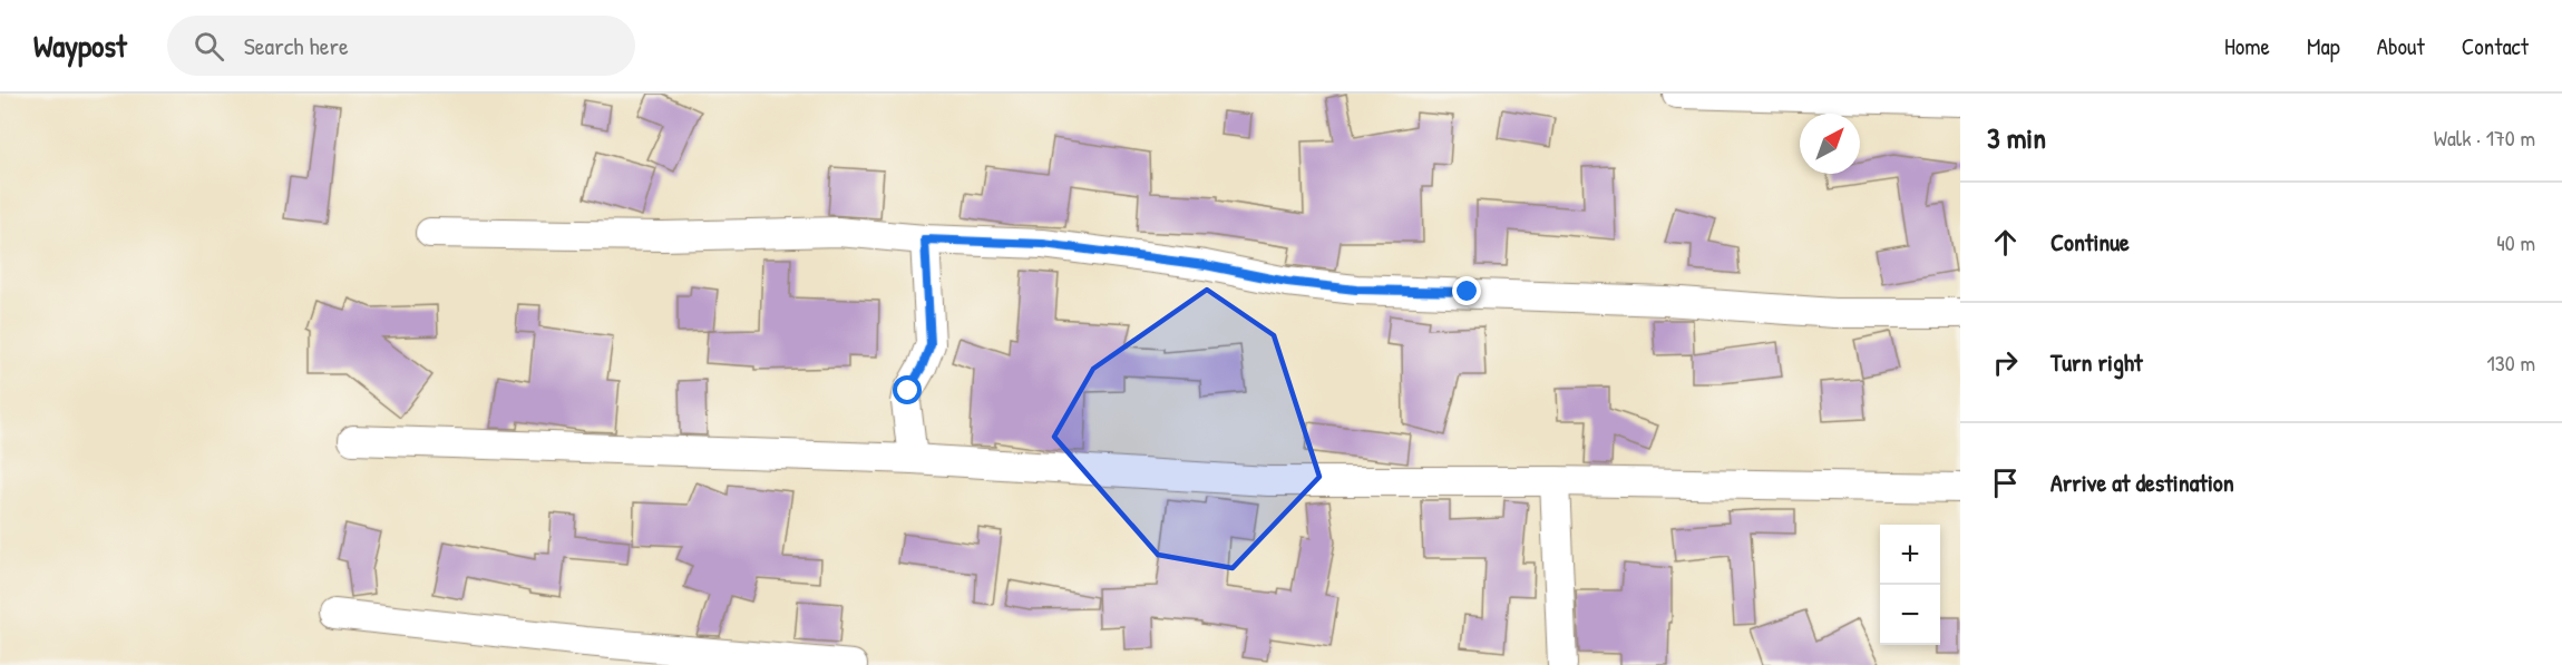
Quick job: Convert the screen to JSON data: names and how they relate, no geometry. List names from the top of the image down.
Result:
{
  "north": "top right",
  "page": {
    "header": "Waypost",
    "search": "Search here",
    "nav": [
      "Home",
      "Map",
      "About",
      "Contact"
    ],
    "heading": ["3 min", "Walk · 170 m"],
    "list": [
      ["Continue", "40 m"],
      ["Turn right", "130 m"],
      "Arrive at destination"
    ],
    "map_buttons": ["+", "−"]
  }
}
